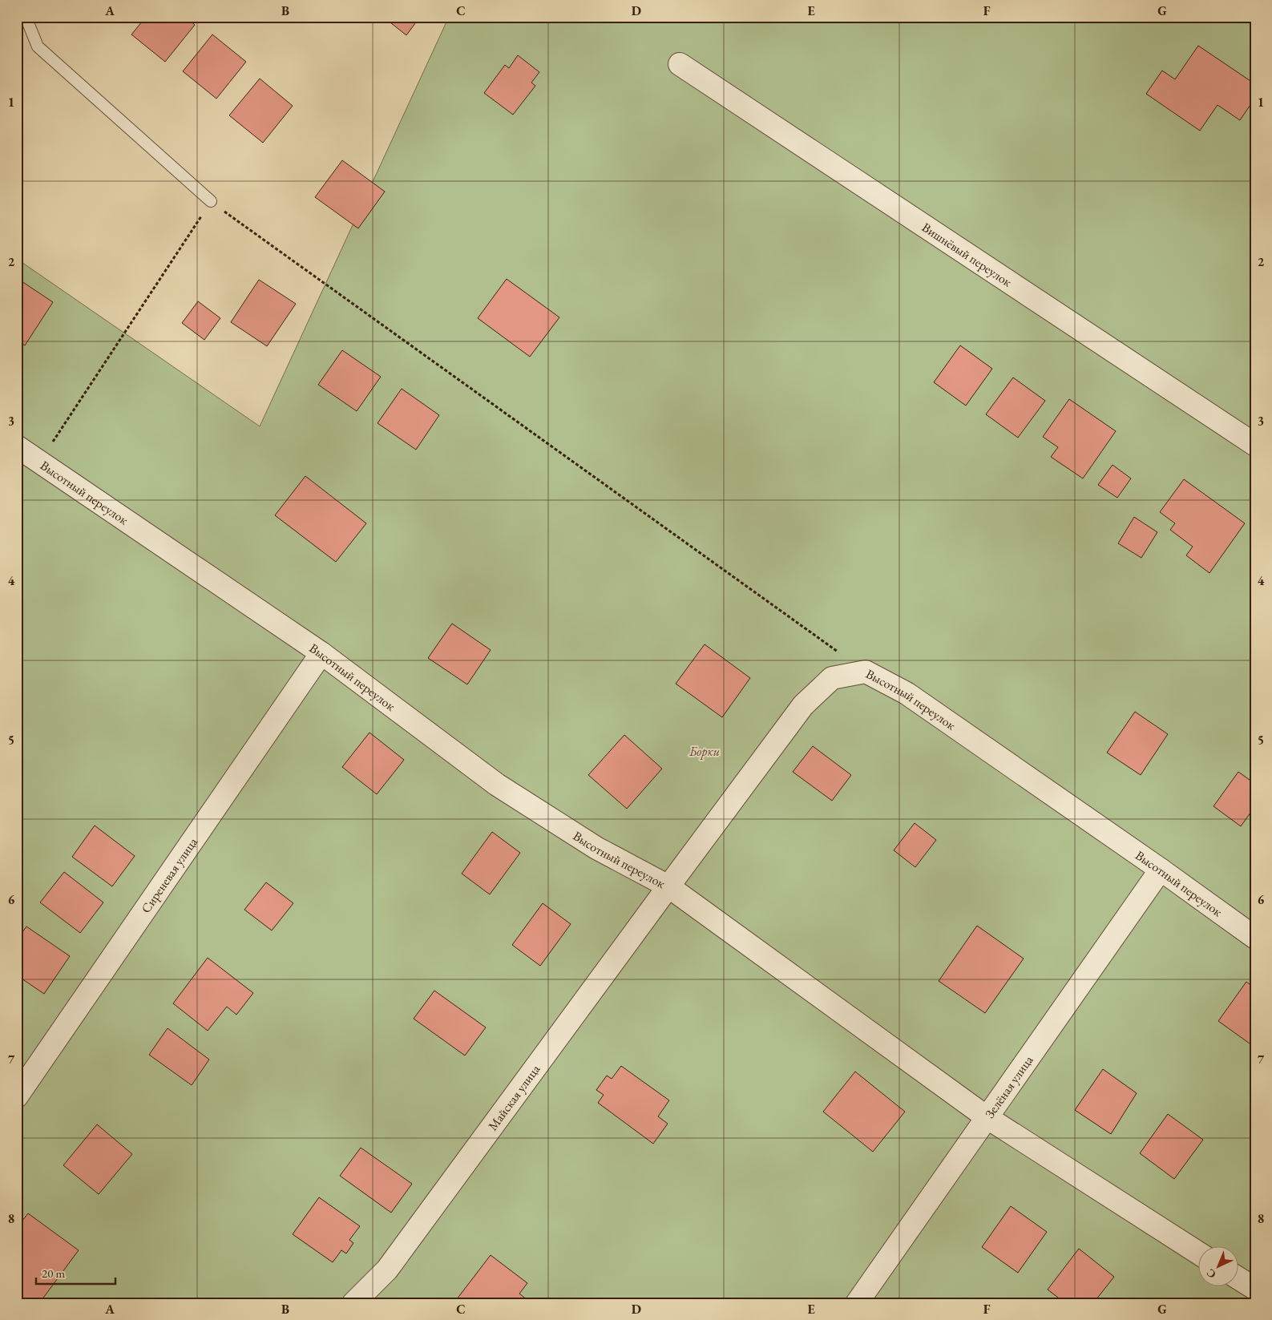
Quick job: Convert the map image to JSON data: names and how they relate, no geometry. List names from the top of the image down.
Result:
{
  "streets": {
    "street": [
      "Вишнёвый переулок",
      "Высотный переулок",
      "Сиреневая улица",
      "Зелёная улица",
      "Майская улица"
    ]
  },
  "crossings": [
    ["Высотный переулок", "Сиреневая улица"],
    ["Высотный переулок", "Зелёная улица"],
    ["Высотный переулок", "Майская улица"]
  ],
  "parks": ["Борки"],
  "scale_bar": "20 m",
  "north": "bottom left",
  "grid": {
    "columns": [
      "A",
      "B",
      "C",
      "D",
      "E",
      "F",
      "G"
    ],
    "rows": [
      "1",
      "2",
      "3",
      "4",
      "5",
      "6",
      "7",
      "8"
    ]
  }
}
